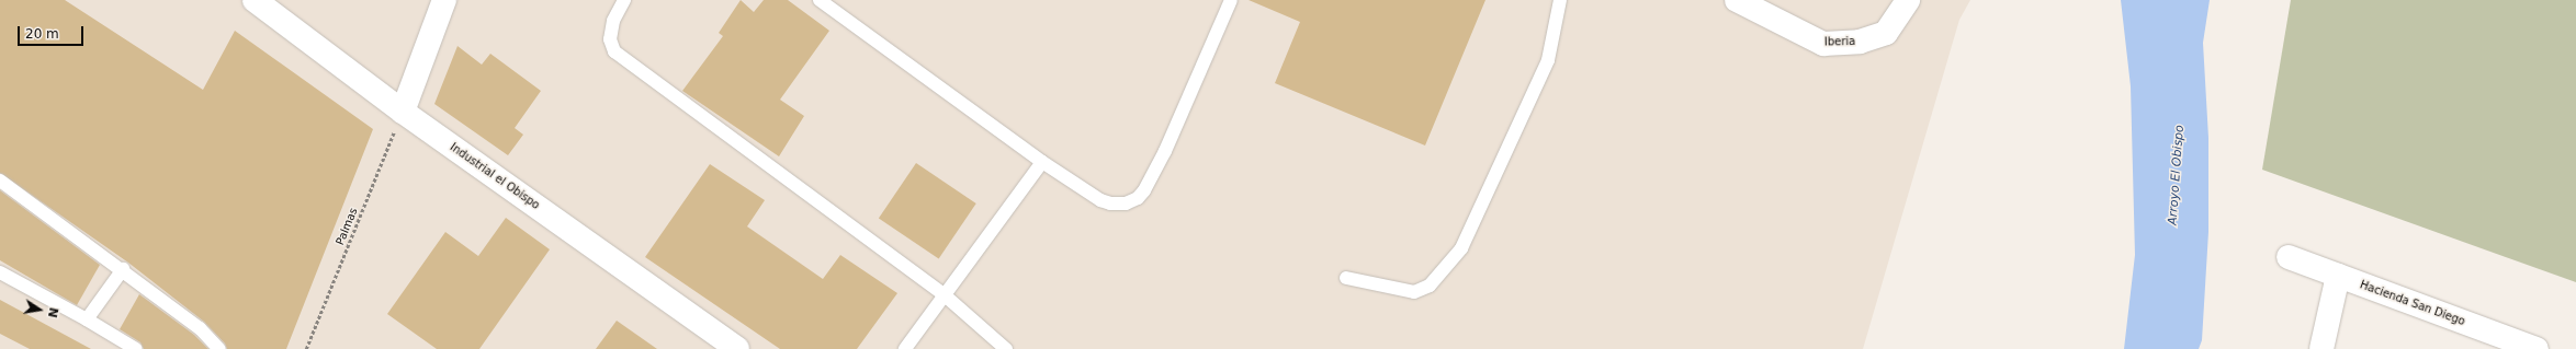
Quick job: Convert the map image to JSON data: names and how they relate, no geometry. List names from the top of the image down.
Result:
{
  "streets": {
    "street": ["Iberia", "Industrial el Obispo", "Hacienda San Diego"],
    "path": ["Palmas"]
  },
  "crossings": [
    ["Industrial el Obispo", "Palmas"]
  ],
  "water": ["Arroyo El Obispo"],
  "scale_bar": "20 m",
  "north": "right"
}
